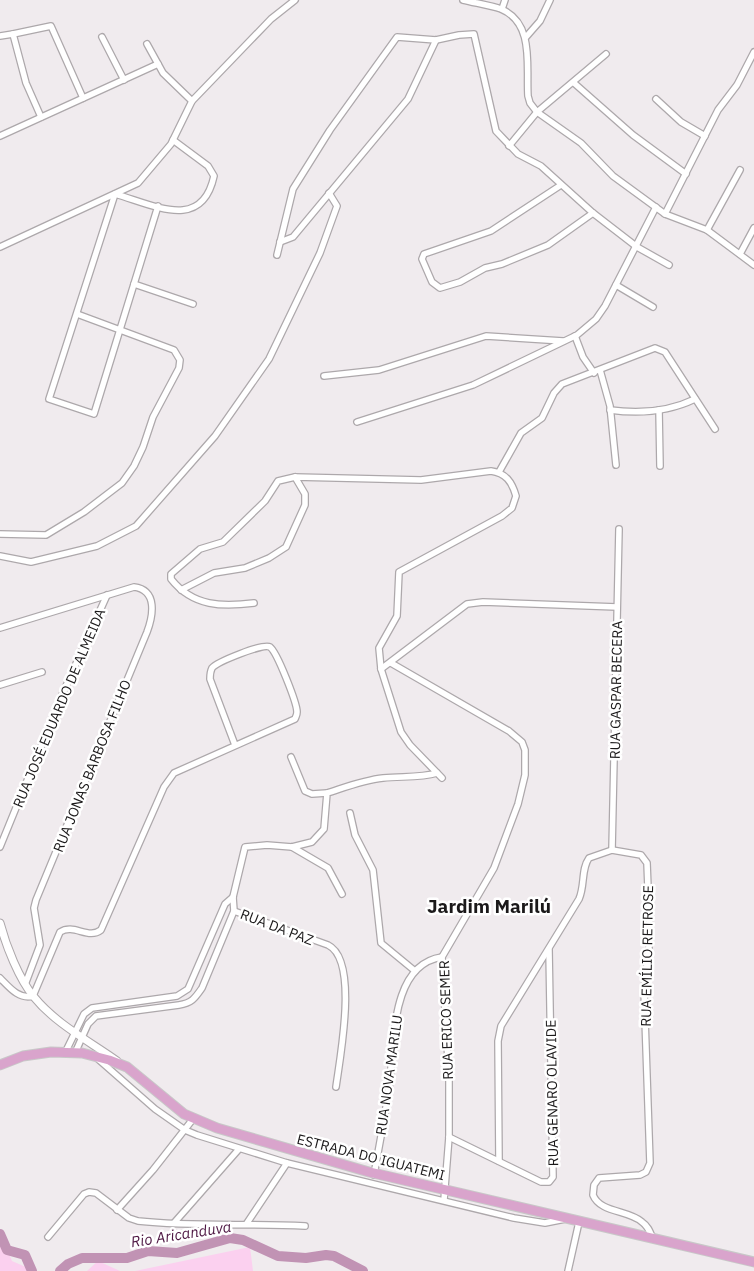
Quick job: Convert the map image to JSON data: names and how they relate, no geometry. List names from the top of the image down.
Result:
{
  "streets": {
    "main road": ["ESTRADA DO IGUATEMI"],
    "street": [
      "RUA GASPAR BECERA",
      "RUA JOSÉ EDUARDO DE ALMEIDA",
      "RUA JONAS BARBOSA FILHO",
      "RUA DA PAZ",
      "RUA EMÍLIO RETROSE",
      "RUA ERICO SEMER",
      "RUA NOVA MARILU",
      "RUA GENARO OLAVIDE"
    ]
  },
  "crossings": [
    ["RUA GASPAR BECERA", "RUA EMÍLIO RETROSE"],
    ["RUA JOSÉ EDUARDO DE ALMEIDA", "RUA JONAS BARBOSA FILHO"],
    ["RUA ERICO SEMER", "RUA NOVA MARILU"],
    ["RUA ERICO SEMER", "RUA GENARO OLAVIDE"],
    ["RUA ERICO SEMER", "ESTRADA DO IGUATEMI"],
    ["RUA NOVA MARILU", "ESTRADA DO IGUATEMI"]
  ],
  "districts": ["Jardim Marilú"],
  "water": ["Rio Aricanduva"]
}
